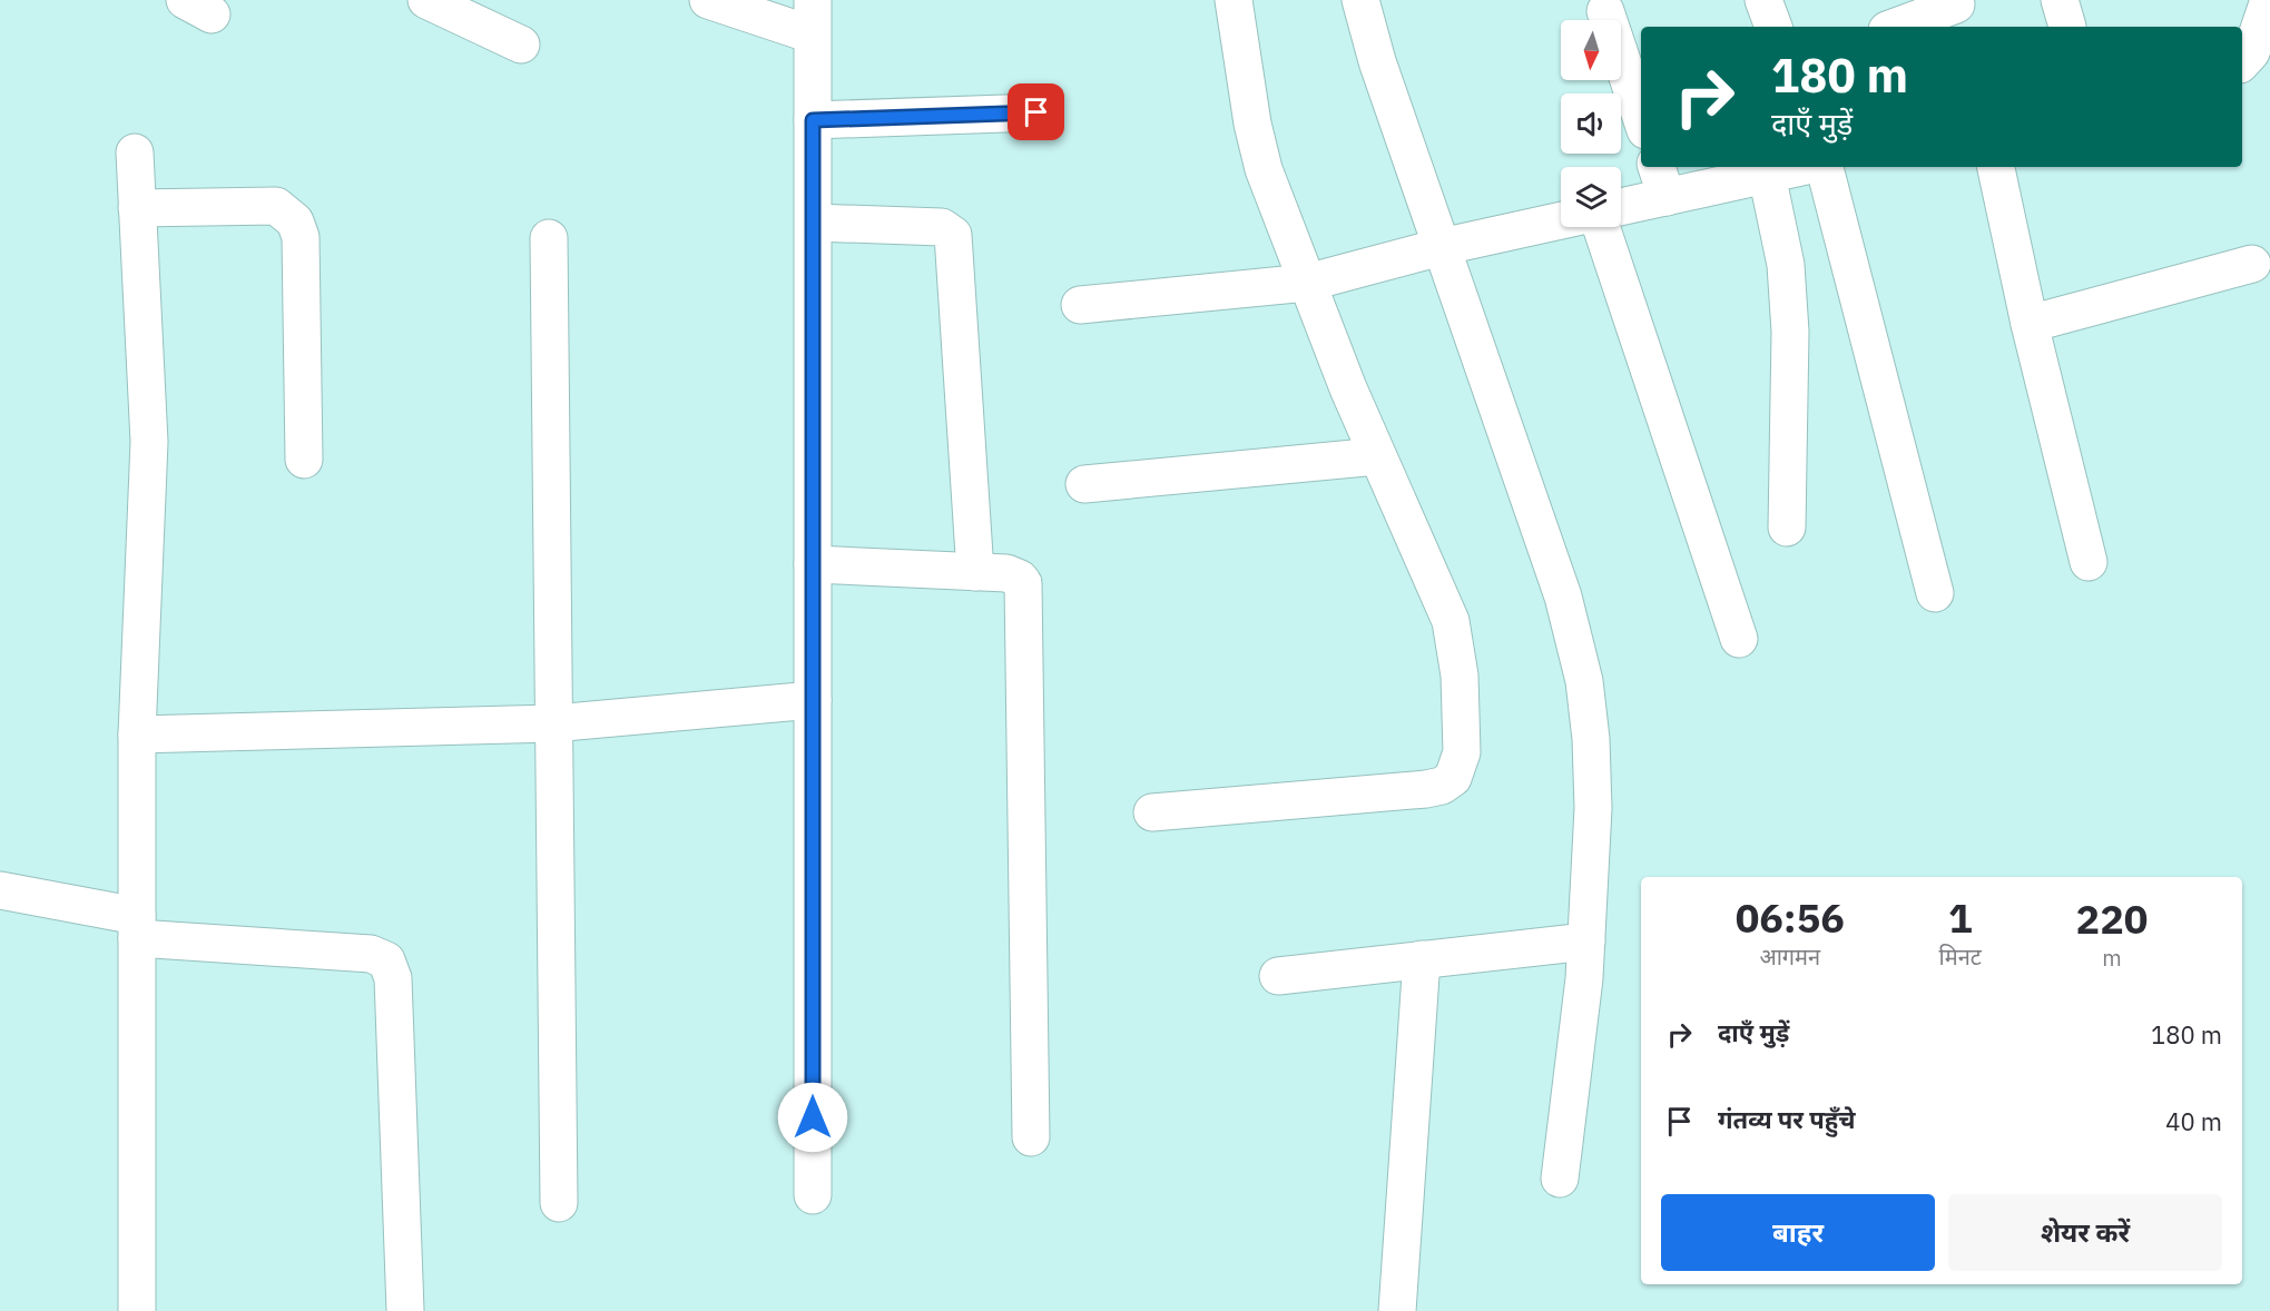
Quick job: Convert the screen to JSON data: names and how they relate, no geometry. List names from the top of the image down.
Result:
{
  "north": "bottom",
  "page": {
    "turn": ["180 m", "दाएँ मुड़ें"],
    "eta": [
      "06:56",
      "आगमन",
      "1",
      "मिनट",
      "220",
      "m"
    ],
    "list": [
      {
        "name": "दाएँ मुड़ें",
        "value": "180 m"
      },
      {
        "name": "गंतव्य पर पहुँचे",
        "value": "40 m"
      }
    ],
    "buttons": ["बाहर", "शेयर करें"]
  }
}
